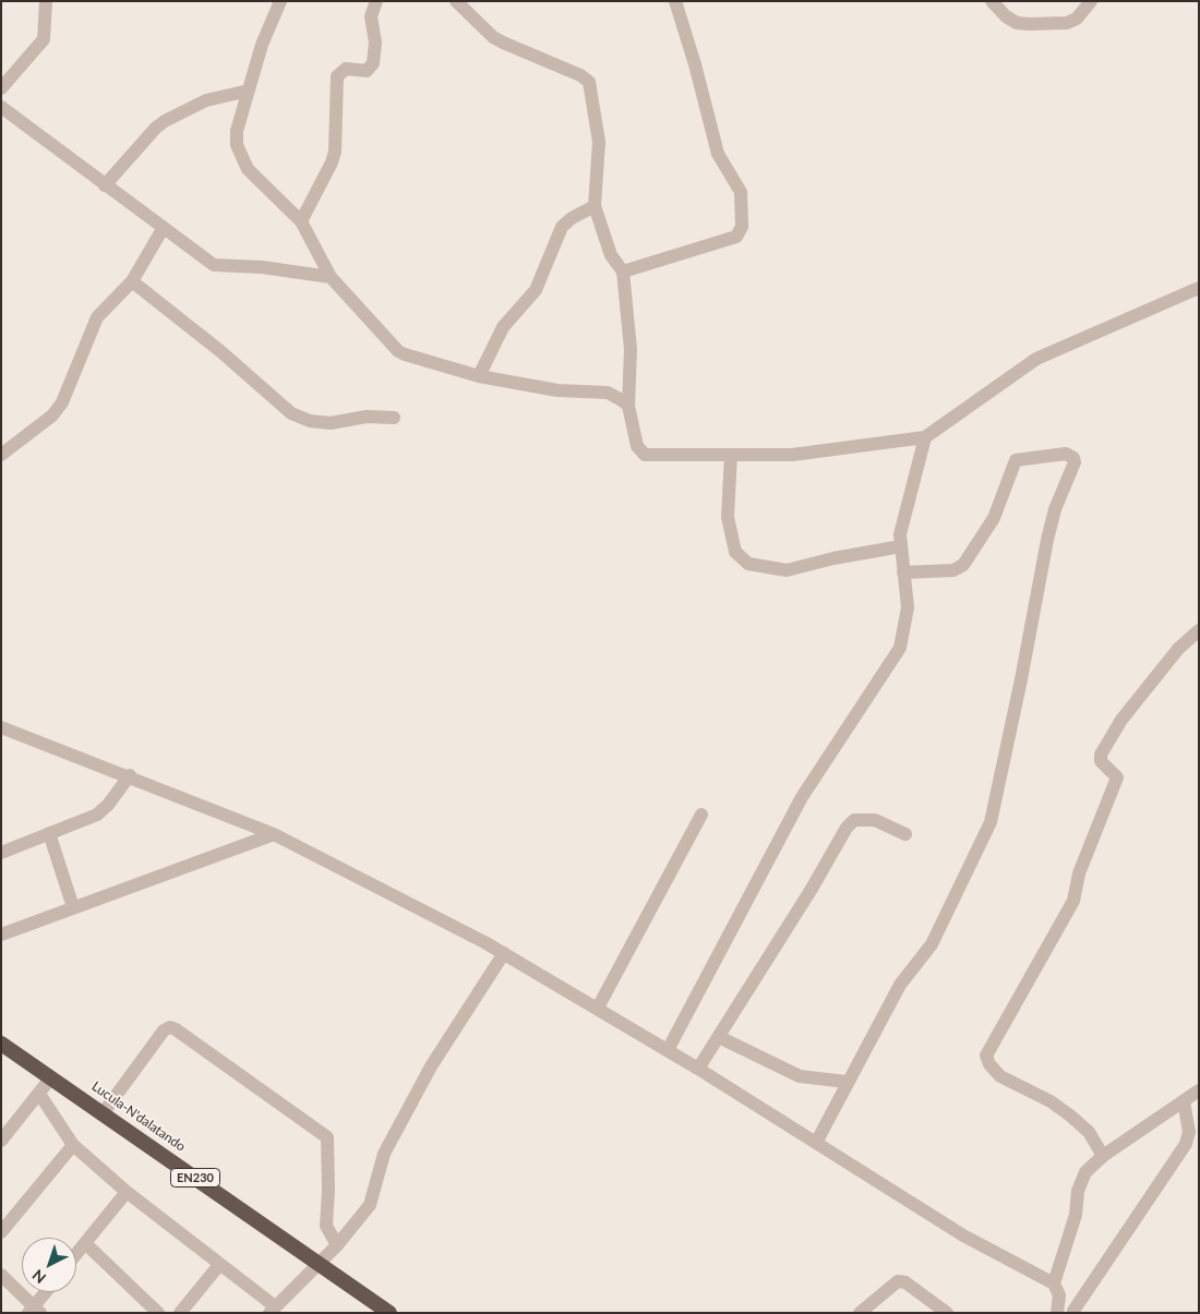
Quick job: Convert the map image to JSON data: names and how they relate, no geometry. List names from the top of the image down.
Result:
{
  "streets": {
    "highway": ["Lucula-N'dalatando", "EN230"]
  },
  "north": "bottom left"
}
